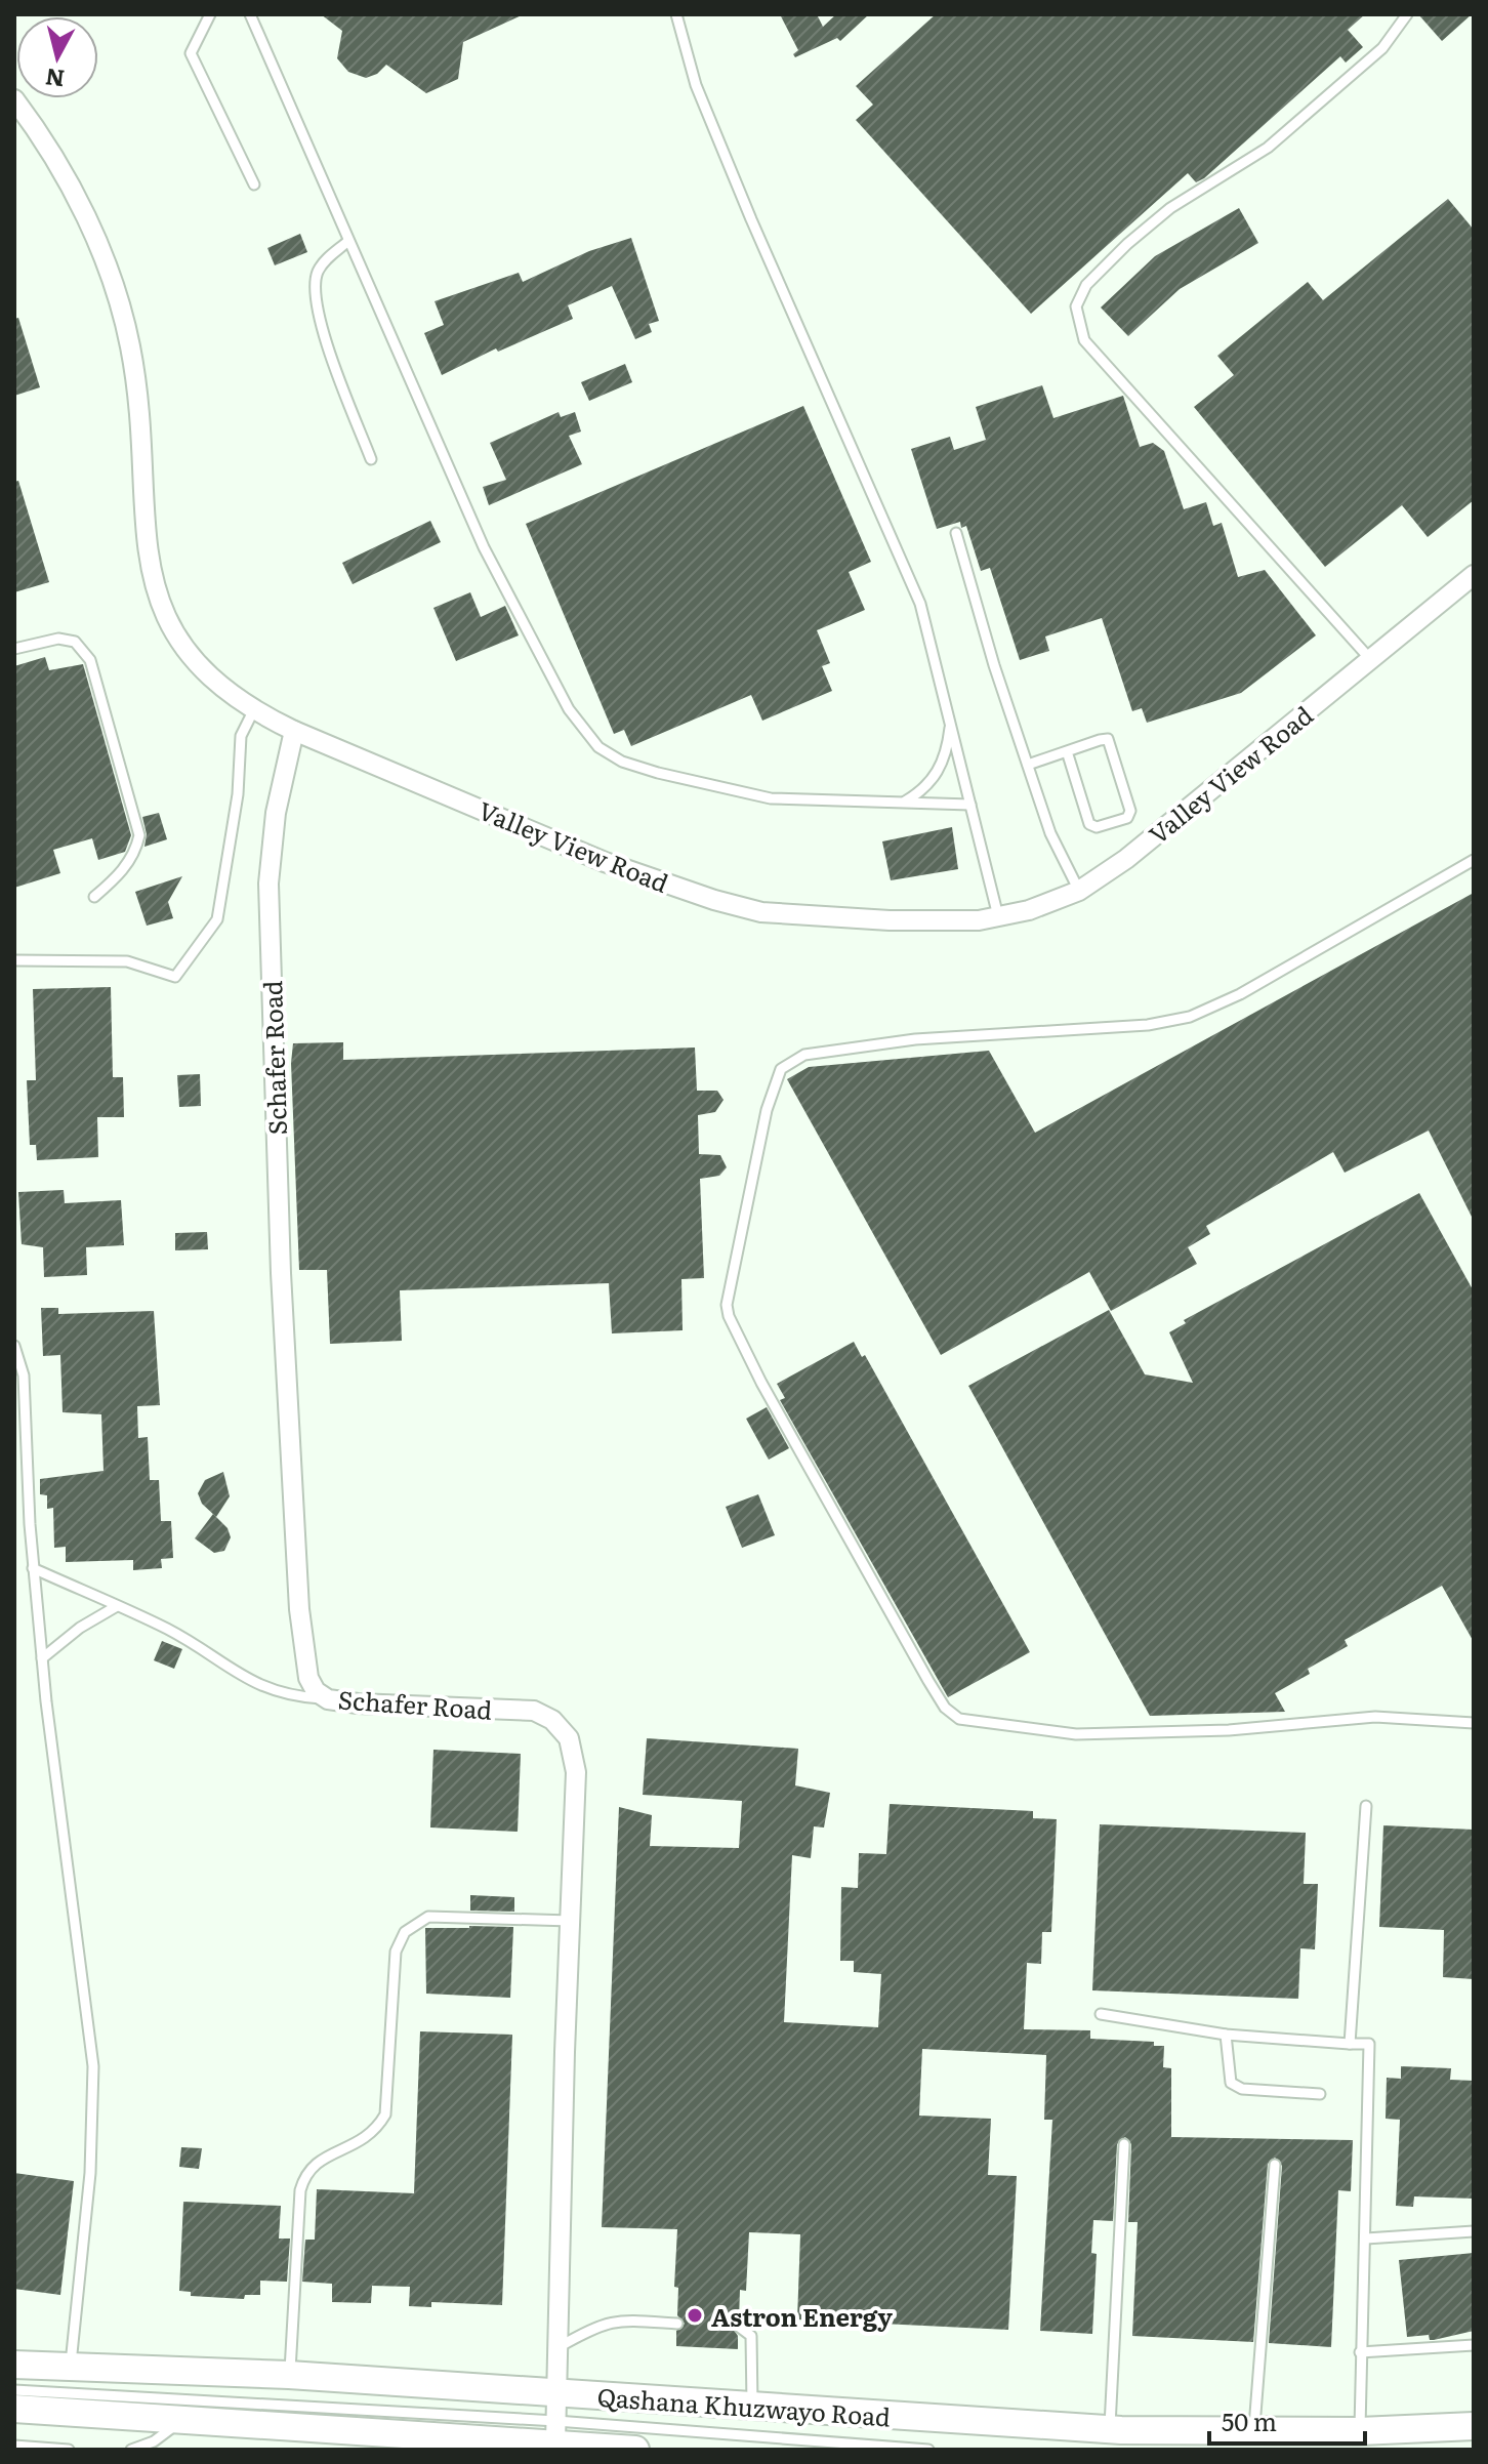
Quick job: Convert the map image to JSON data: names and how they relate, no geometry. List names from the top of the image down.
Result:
{
  "streets": {
    "main road": ["Qashana Khuzwayo Road"],
    "street": ["Valley View Road", "Schafer Road"]
  },
  "crossings": [
    ["Valley View Road", "Schafer Road"],
    ["Schafer Road", "Qashana Khuzwayo Road"]
  ],
  "places": ["Astron Energy"],
  "scale_bar": "50 m",
  "north": "bottom"
}
